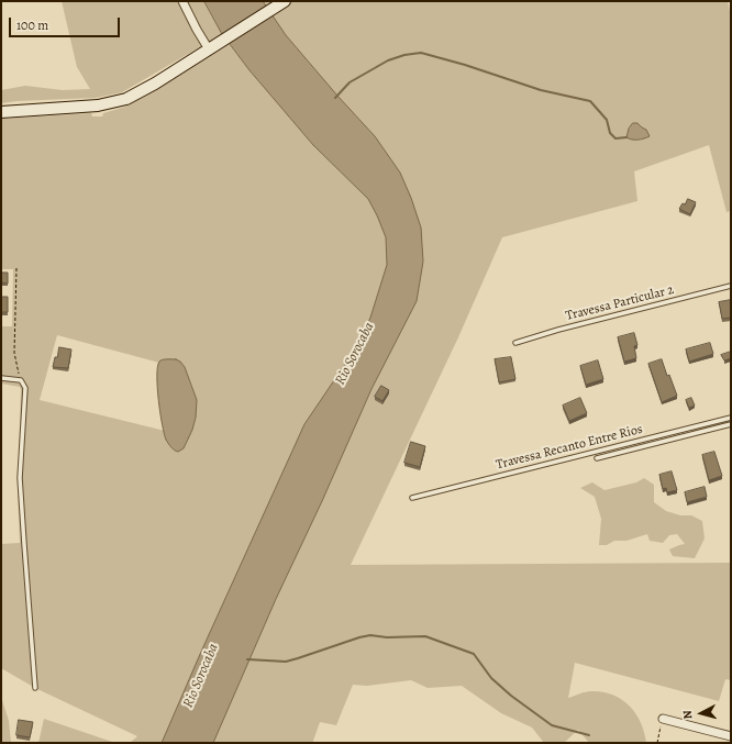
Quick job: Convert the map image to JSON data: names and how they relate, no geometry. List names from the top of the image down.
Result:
{
  "streets": {
    "lane": ["Travessa Particular 2", "Travessa Recanto Entre Rios"]
  },
  "water": ["Rio Sorocaba"],
  "scale_bar": "100 m",
  "north": "left"
}
